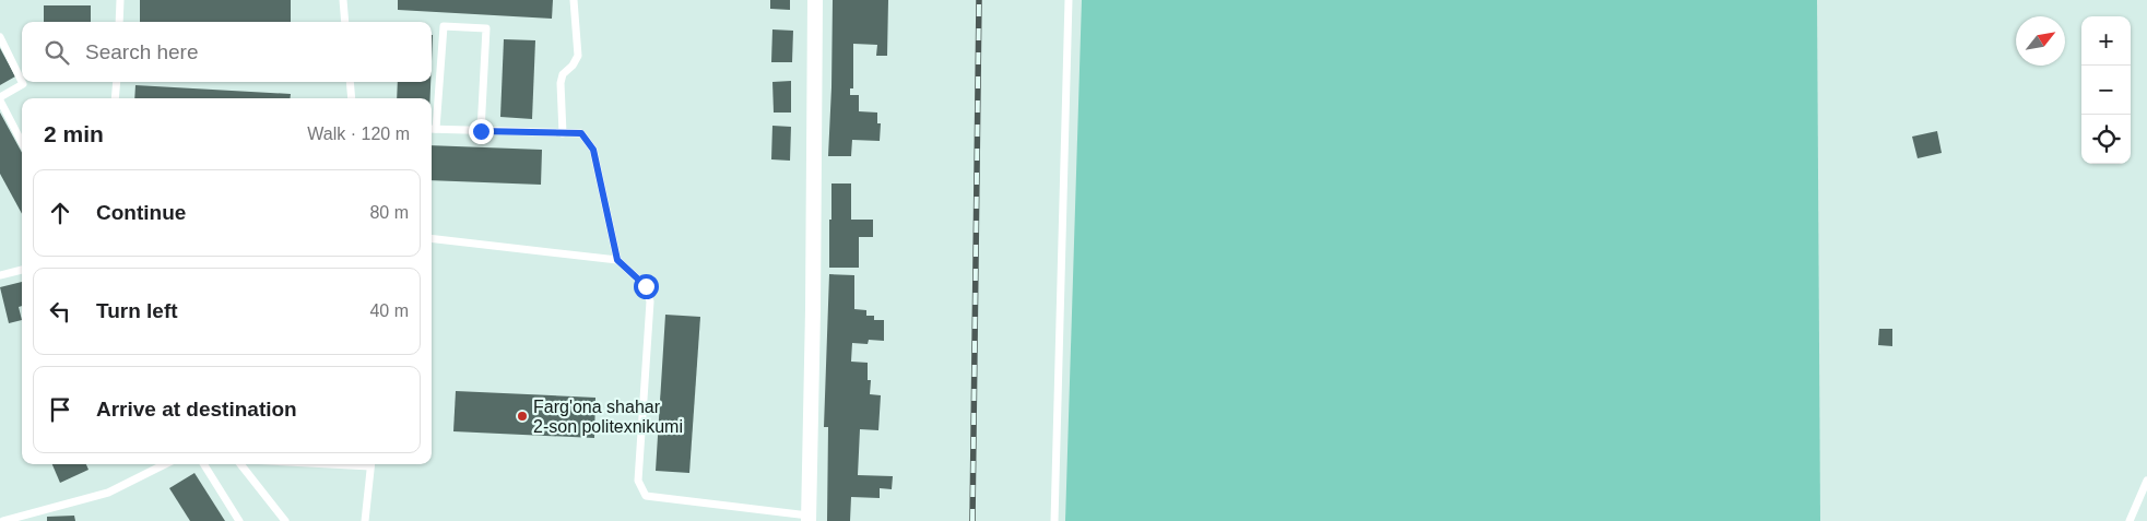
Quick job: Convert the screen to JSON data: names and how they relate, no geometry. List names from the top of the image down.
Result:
{
  "places": ["Farg'ona shahar 2-son politexnikumi"],
  "north": "top right",
  "page": {
    "map_buttons": ["+", "−"],
    "search": "Search here",
    "heading": ["2 min", "Walk · 120 m"],
    "list": [
      ["Continue", "80 m"],
      ["Turn left", "40 m"],
      "Arrive at destination"
    ]
  }
}
